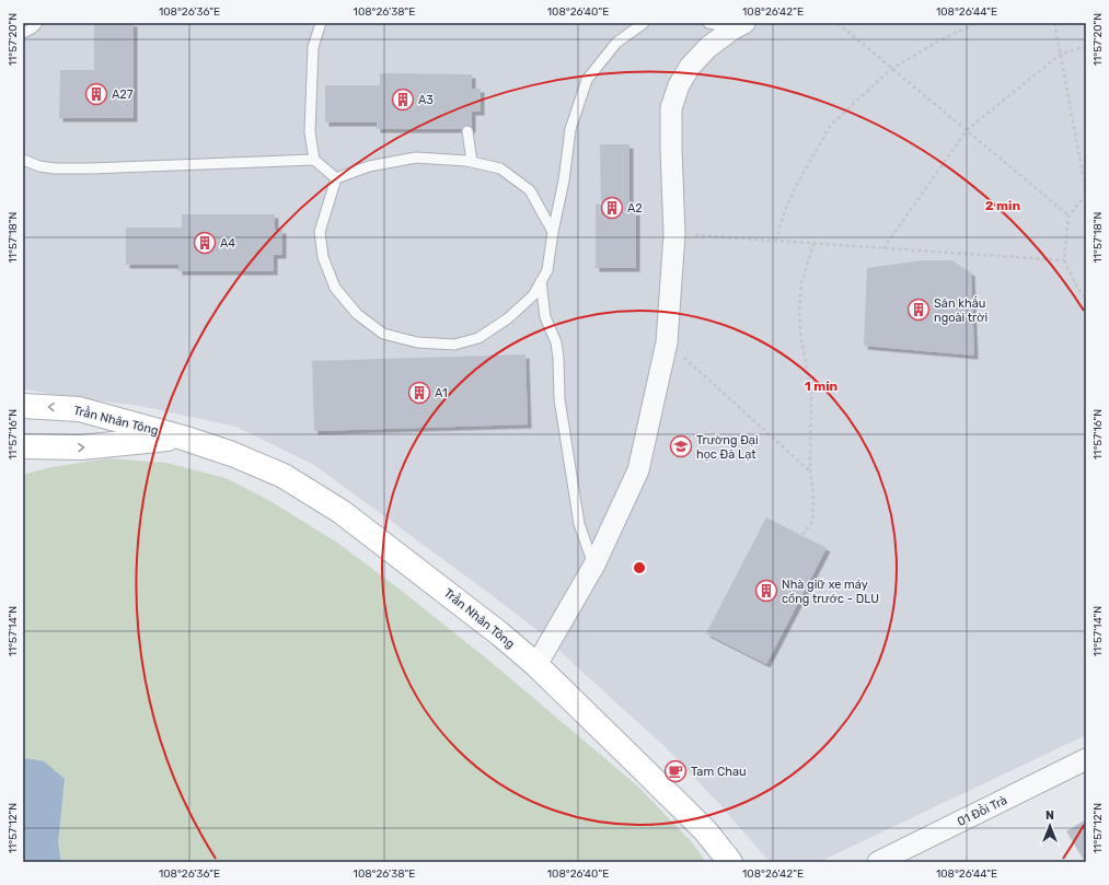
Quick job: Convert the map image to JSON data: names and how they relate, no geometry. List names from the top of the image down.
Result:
{
  "streets": {
    "main road": ["Trần Nhân Tông"],
    "street": ["01 Đồi Trà"]
  },
  "places": {
    "building": [
      "A27",
      "A3",
      "A2",
      "A4",
      "Sân khấu ngoài trời",
      "A1",
      "Nhà giữ xe máy cổng trước - DLU"
    ],
    "school or university": ["Trường Đại học Đà Lạt"],
    "cafe": ["Tam Chau"]
  },
  "north": "top",
  "coordinates": [
    "108°26'36\"E",
    "108°26'38\"E",
    "108°26'40\"E",
    "108°26'42\"E",
    "108°26'44\"E",
    "11°57'20\"N",
    "11°57'18\"N",
    "11°57'16\"N",
    "11°57'14\"N",
    "11°57'12\"N"
  ],
  "rings": ["2 min", "1 min"]
}
